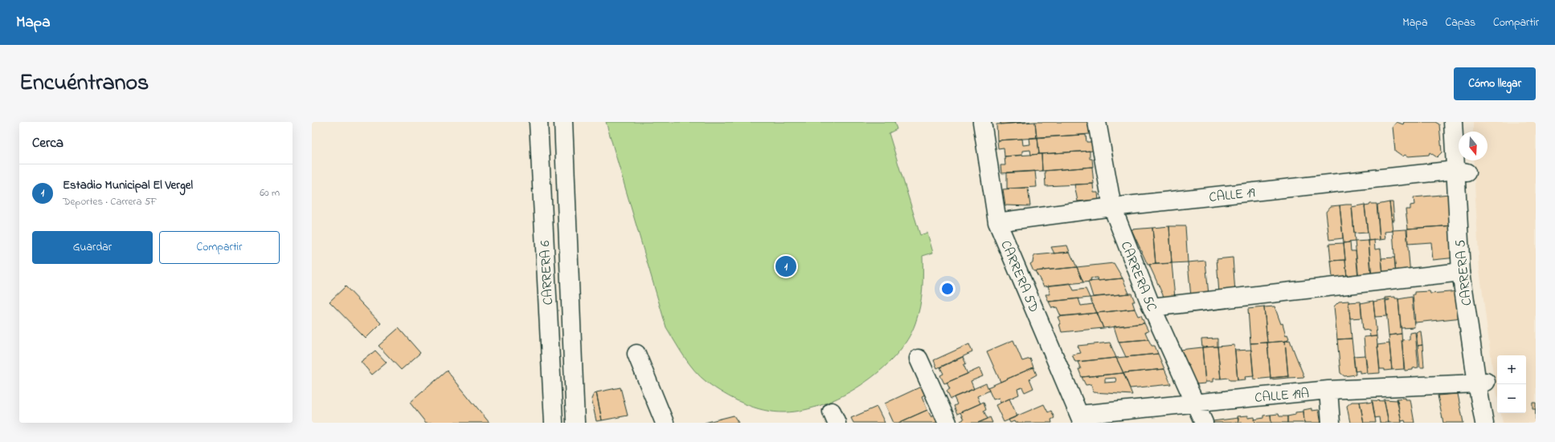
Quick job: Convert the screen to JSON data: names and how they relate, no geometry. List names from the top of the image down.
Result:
{
  "streets": {
    "street": [
      "CALLE 19",
      "CARRERA 6",
      "CARRERA 5",
      "CARRERA 5D",
      "CARRERA 5C",
      "CALLE 19A"
    ]
  },
  "crossings": [
    ["CALLE 19", "CARRERA 5"],
    ["CALLE 19", "CARRERA 5D"],
    ["CALLE 19", "CARRERA 5C"],
    ["CARRERA 5", "CALLE 19A"],
    ["CARRERA 5D", "CALLE 19A"],
    ["CARRERA 5C", "CALLE 19A"]
  ],
  "north": "bottom",
  "page": {
    "header": "Mapa",
    "nav": ["Mapa", "Capas", "Compartir"],
    "title": "Encuéntranos",
    "buttons": [
      "Cómo llegar",
      ["Guardar", "Compartir"]
    ],
    "heading": "Cerca",
    "list": [
      {
        "mark": "1",
        "name": "Estadio Municipal El Vergel",
        "note": "Deportes · Carrera 5F",
        "value": "60 m"
      }
    ],
    "pins": "1",
    "map_buttons": ["+", "−"]
  }
}
